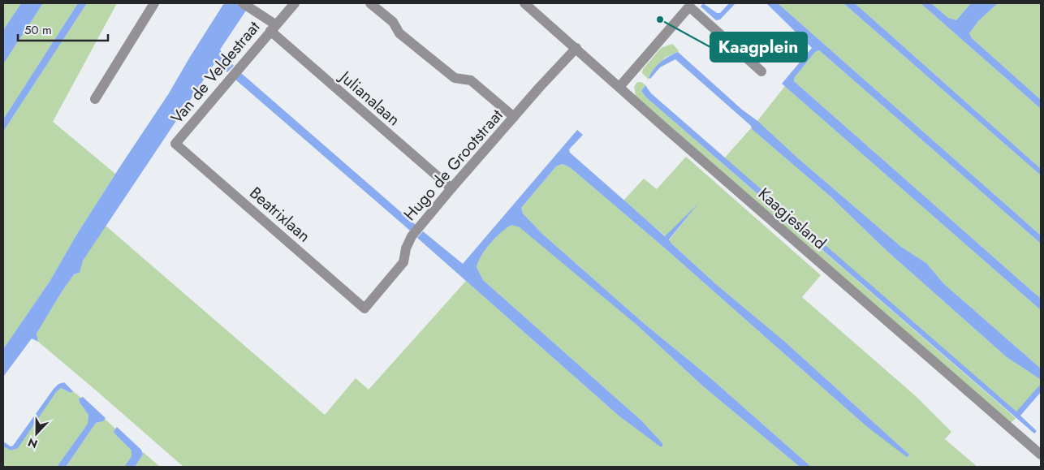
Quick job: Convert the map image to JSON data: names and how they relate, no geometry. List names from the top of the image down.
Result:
{
  "streets": {
    "street": [
      "Van de Veldestraat",
      "Julianalaan",
      "Hugo de Grootstraat",
      "Beatrixlaan",
      "Kaagjesland"
    ]
  },
  "crossings": [
    ["Van de Veldestraat", "Julianalaan"],
    ["Van de Veldestraat", "Beatrixlaan"],
    ["Julianalaan", "Hugo de Grootstraat"],
    ["Hugo de Grootstraat", "Beatrixlaan"],
    ["Hugo de Grootstraat", "Kaagjesland"]
  ],
  "places": ["Kaagplein"],
  "scale_bar": "50 m",
  "north": "bottom"
}
